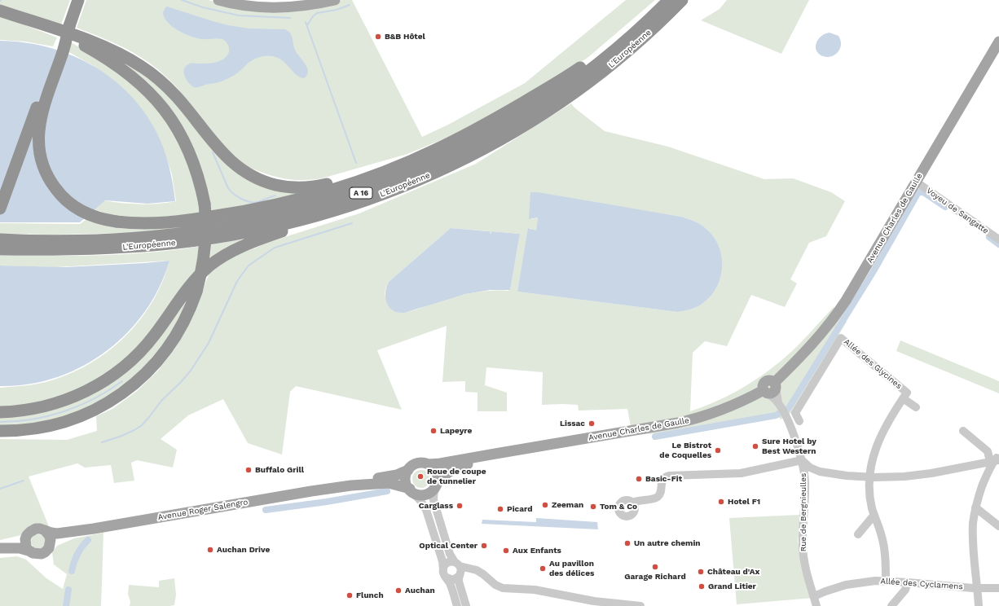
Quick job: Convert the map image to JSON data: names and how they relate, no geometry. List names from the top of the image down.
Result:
{
  "streets": {
    "highway": ["L'Européenne", "A 16"],
    "main road": ["Avenue Charles de Gaulle", "Avenue Roger Salengro"],
    "street": [
      "Voyeu de Sangatte",
      "Allée des Glycines",
      "Rue de Bergnieulles",
      "Allée des Cyclamens"
    ]
  },
  "crossings": [
    ["Voyeu de Sangatte", "Avenue Charles de Gaulle"],
    ["Avenue Charles de Gaulle", "Avenue Roger Salengro"],
    ["Avenue Charles de Gaulle", "Rue de Bergnieulles"],
    ["Allée des Glycines", "Allée des Cyclamens"],
    ["Rue de Bergnieulles", "Allée des Cyclamens"]
  ],
  "places": [
    "B&B Hôtel",
    "Lissac",
    "Lapeyre",
    "Sure Hotel by Best Western",
    "Le Bistrot de Coquelles",
    "Buffalo Grill",
    "Roue de coupe de tunnelier",
    "Basic-Fit",
    "Hotel F1",
    "Zeeman",
    "Carglass",
    "Tom & Co",
    "Picard",
    "Un autre chemin",
    "Optical Center",
    "Auchan Drive",
    "Aux Enfants",
    "Garage Richard",
    "Au pavillon des délices",
    "Château d'Ax",
    "Grand Litier",
    "Auchan",
    "Flunch"
  ]
}
